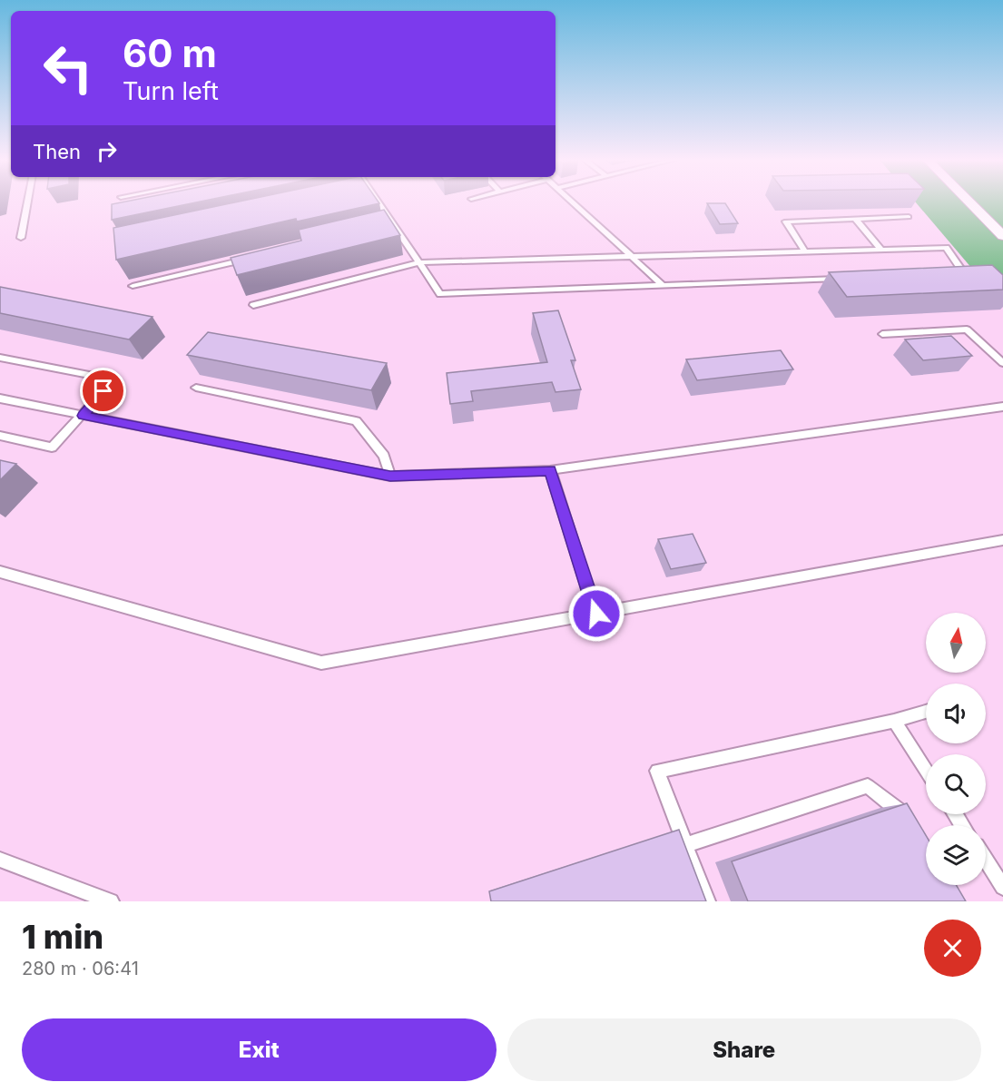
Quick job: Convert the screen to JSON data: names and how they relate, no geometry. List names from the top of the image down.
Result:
{
  "north": "top",
  "page": {
    "turn": ["60 m", "Turn left"],
    "then": "Then",
    "heading": ["1 min", "280 m · 06:41"],
    "buttons": ["Exit", "Share"]
  }
}
